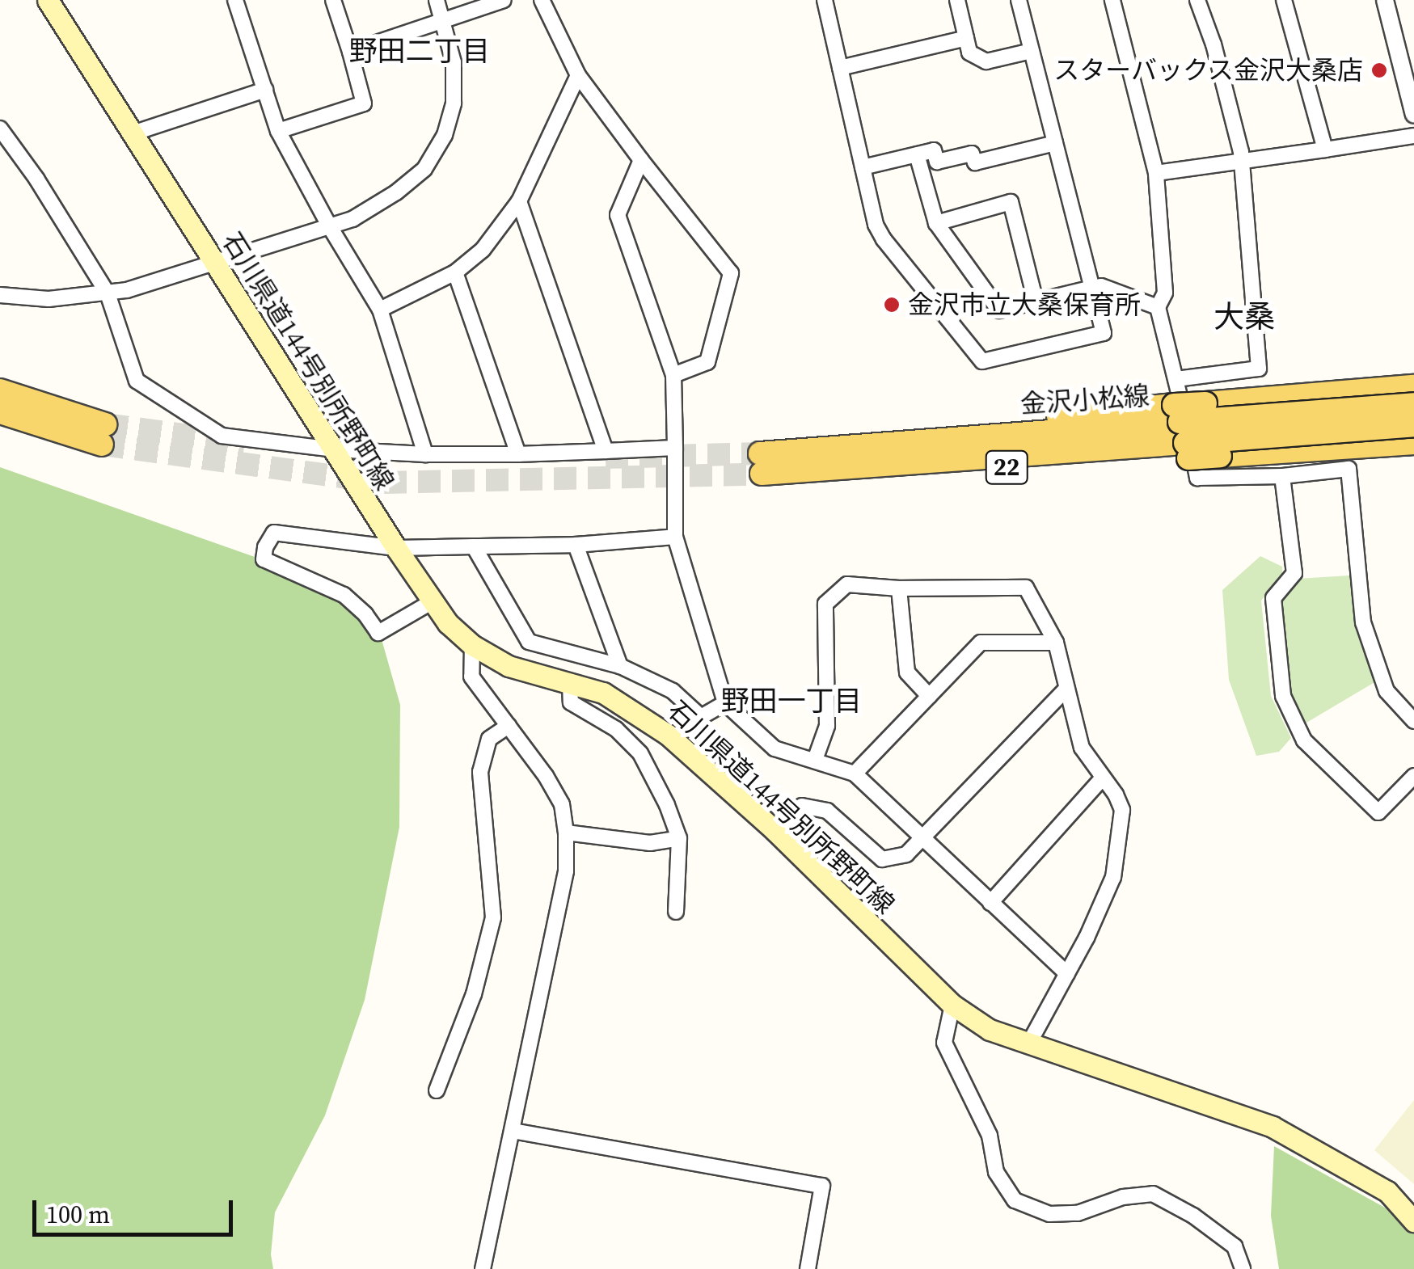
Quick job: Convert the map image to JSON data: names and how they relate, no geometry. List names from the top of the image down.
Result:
{
  "streets": {
    "main road": ["石川県道144号別所野町線", "金沢小松線", "22"]
  },
  "crossings": [
    ["金沢小松線", "22"]
  ],
  "districts": ["野田二丁目", "大桑", "野田一丁目"],
  "places": ["スターバックス金沢大桑店", "金沢市立大桑保育所"],
  "scale_bar": "100 m"
}
